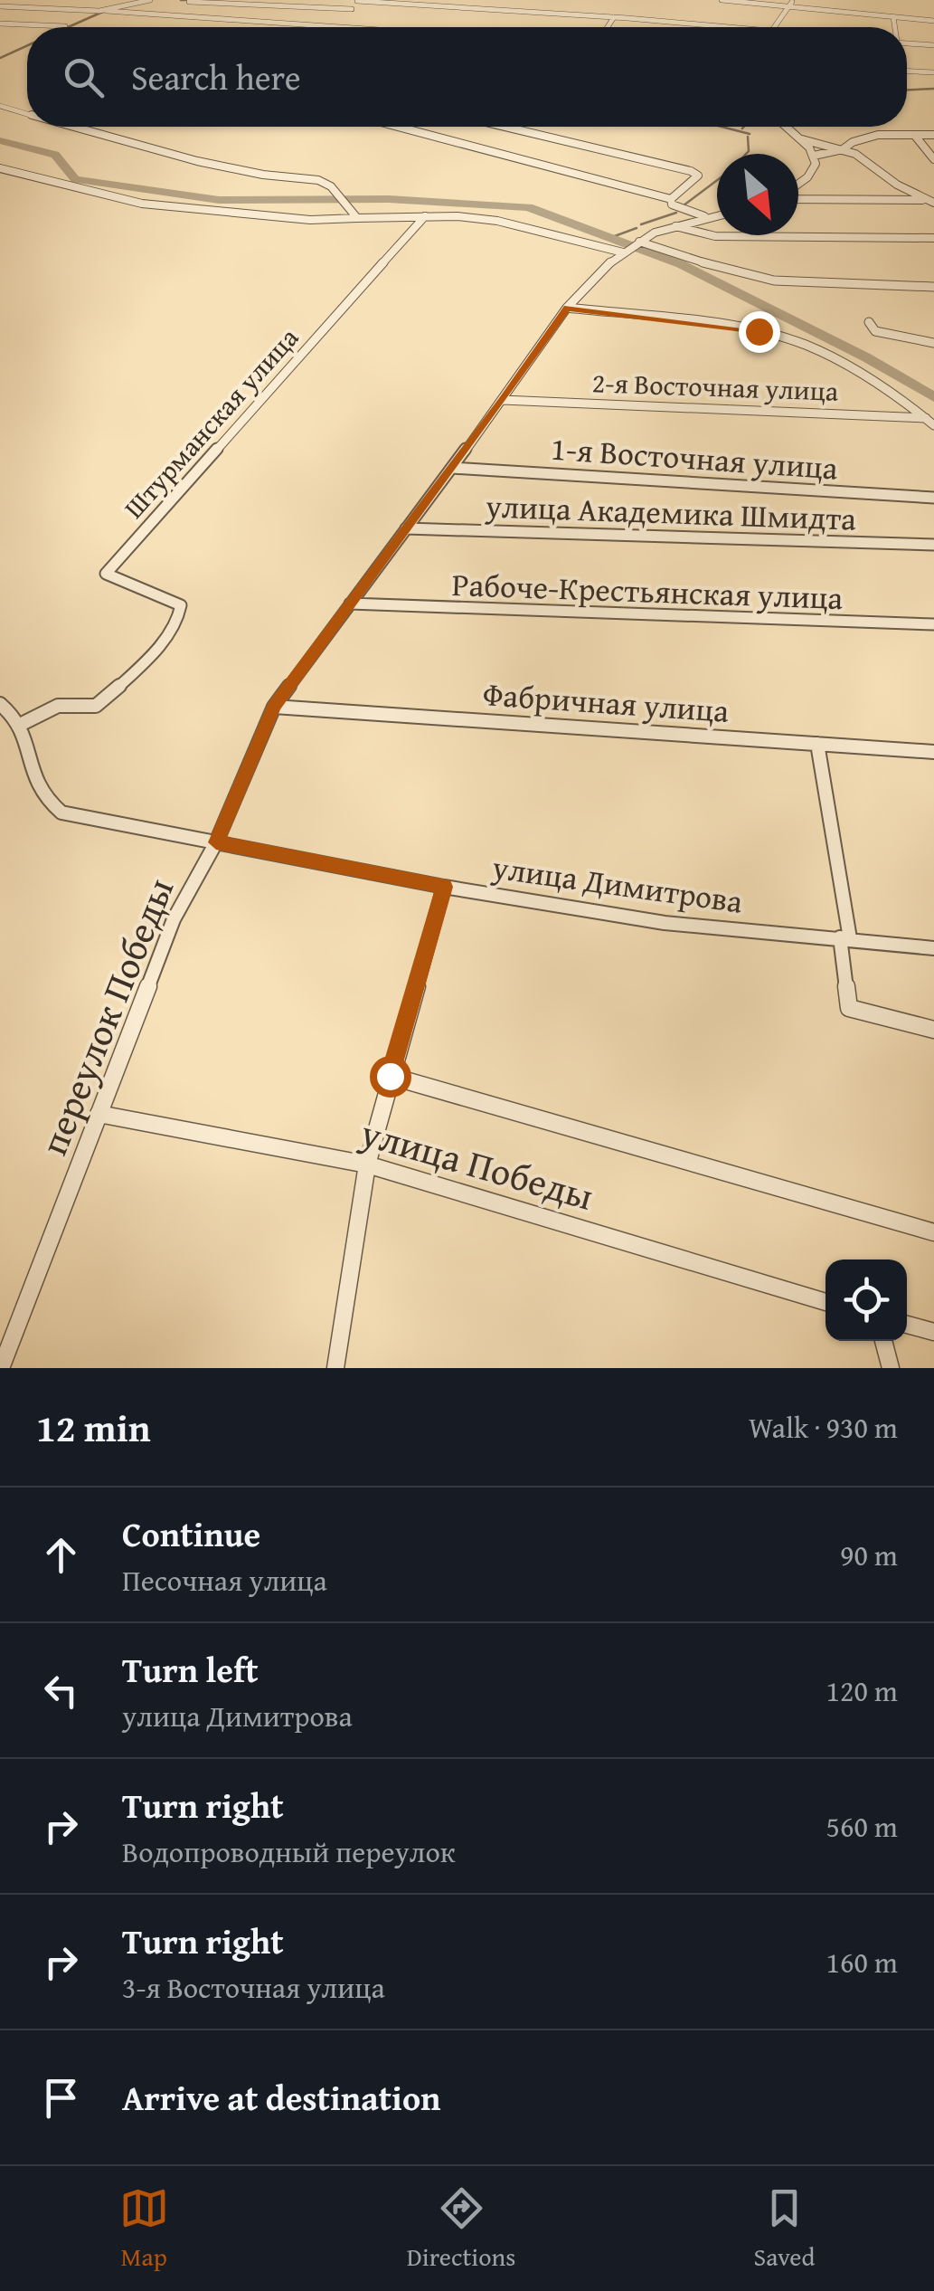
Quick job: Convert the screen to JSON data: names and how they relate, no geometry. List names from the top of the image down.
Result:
{
  "streets": {
    "street": [
      "2-я Восточная улица",
      "Штурманская улица",
      "1-я Восточная улица",
      "улица Академика Шмидта",
      "Рабоче-Крестьянская улица",
      "Фабричная улица",
      "улица Димитрова",
      "переулок Победы",
      "улица Победы"
    ]
  },
  "crossings": [
    ["2-я Восточная улица", "переулок Победы"],
    ["Штурманская улица", "улица Димитрова"],
    ["1-я Восточная улица", "переулок Победы"],
    ["улица Академика Шмидта", "переулок Победы"],
    ["Рабоче-Крестьянская улица", "переулок Победы"],
    ["Фабричная улица", "переулок Победы"],
    ["улица Димитрова", "переулок Победы"],
    ["переулок Победы", "улица Победы"]
  ],
  "north": "bottom right",
  "page": {
    "search": "Search here",
    "heading": ["12 min", "Walk · 930 m"],
    "list": [
      ["Continue", "Песочная улица", "90 m"],
      ["Turn left", "улица Димитрова", "120 m"],
      ["Turn right", "Водопроводный переулок", "560 m"],
      ["Turn right", "3-я Восточная улица", "160 m"],
      "Arrive at destination"
    ],
    "nav": ["Map", "Directions", "Saved"]
  }
}
